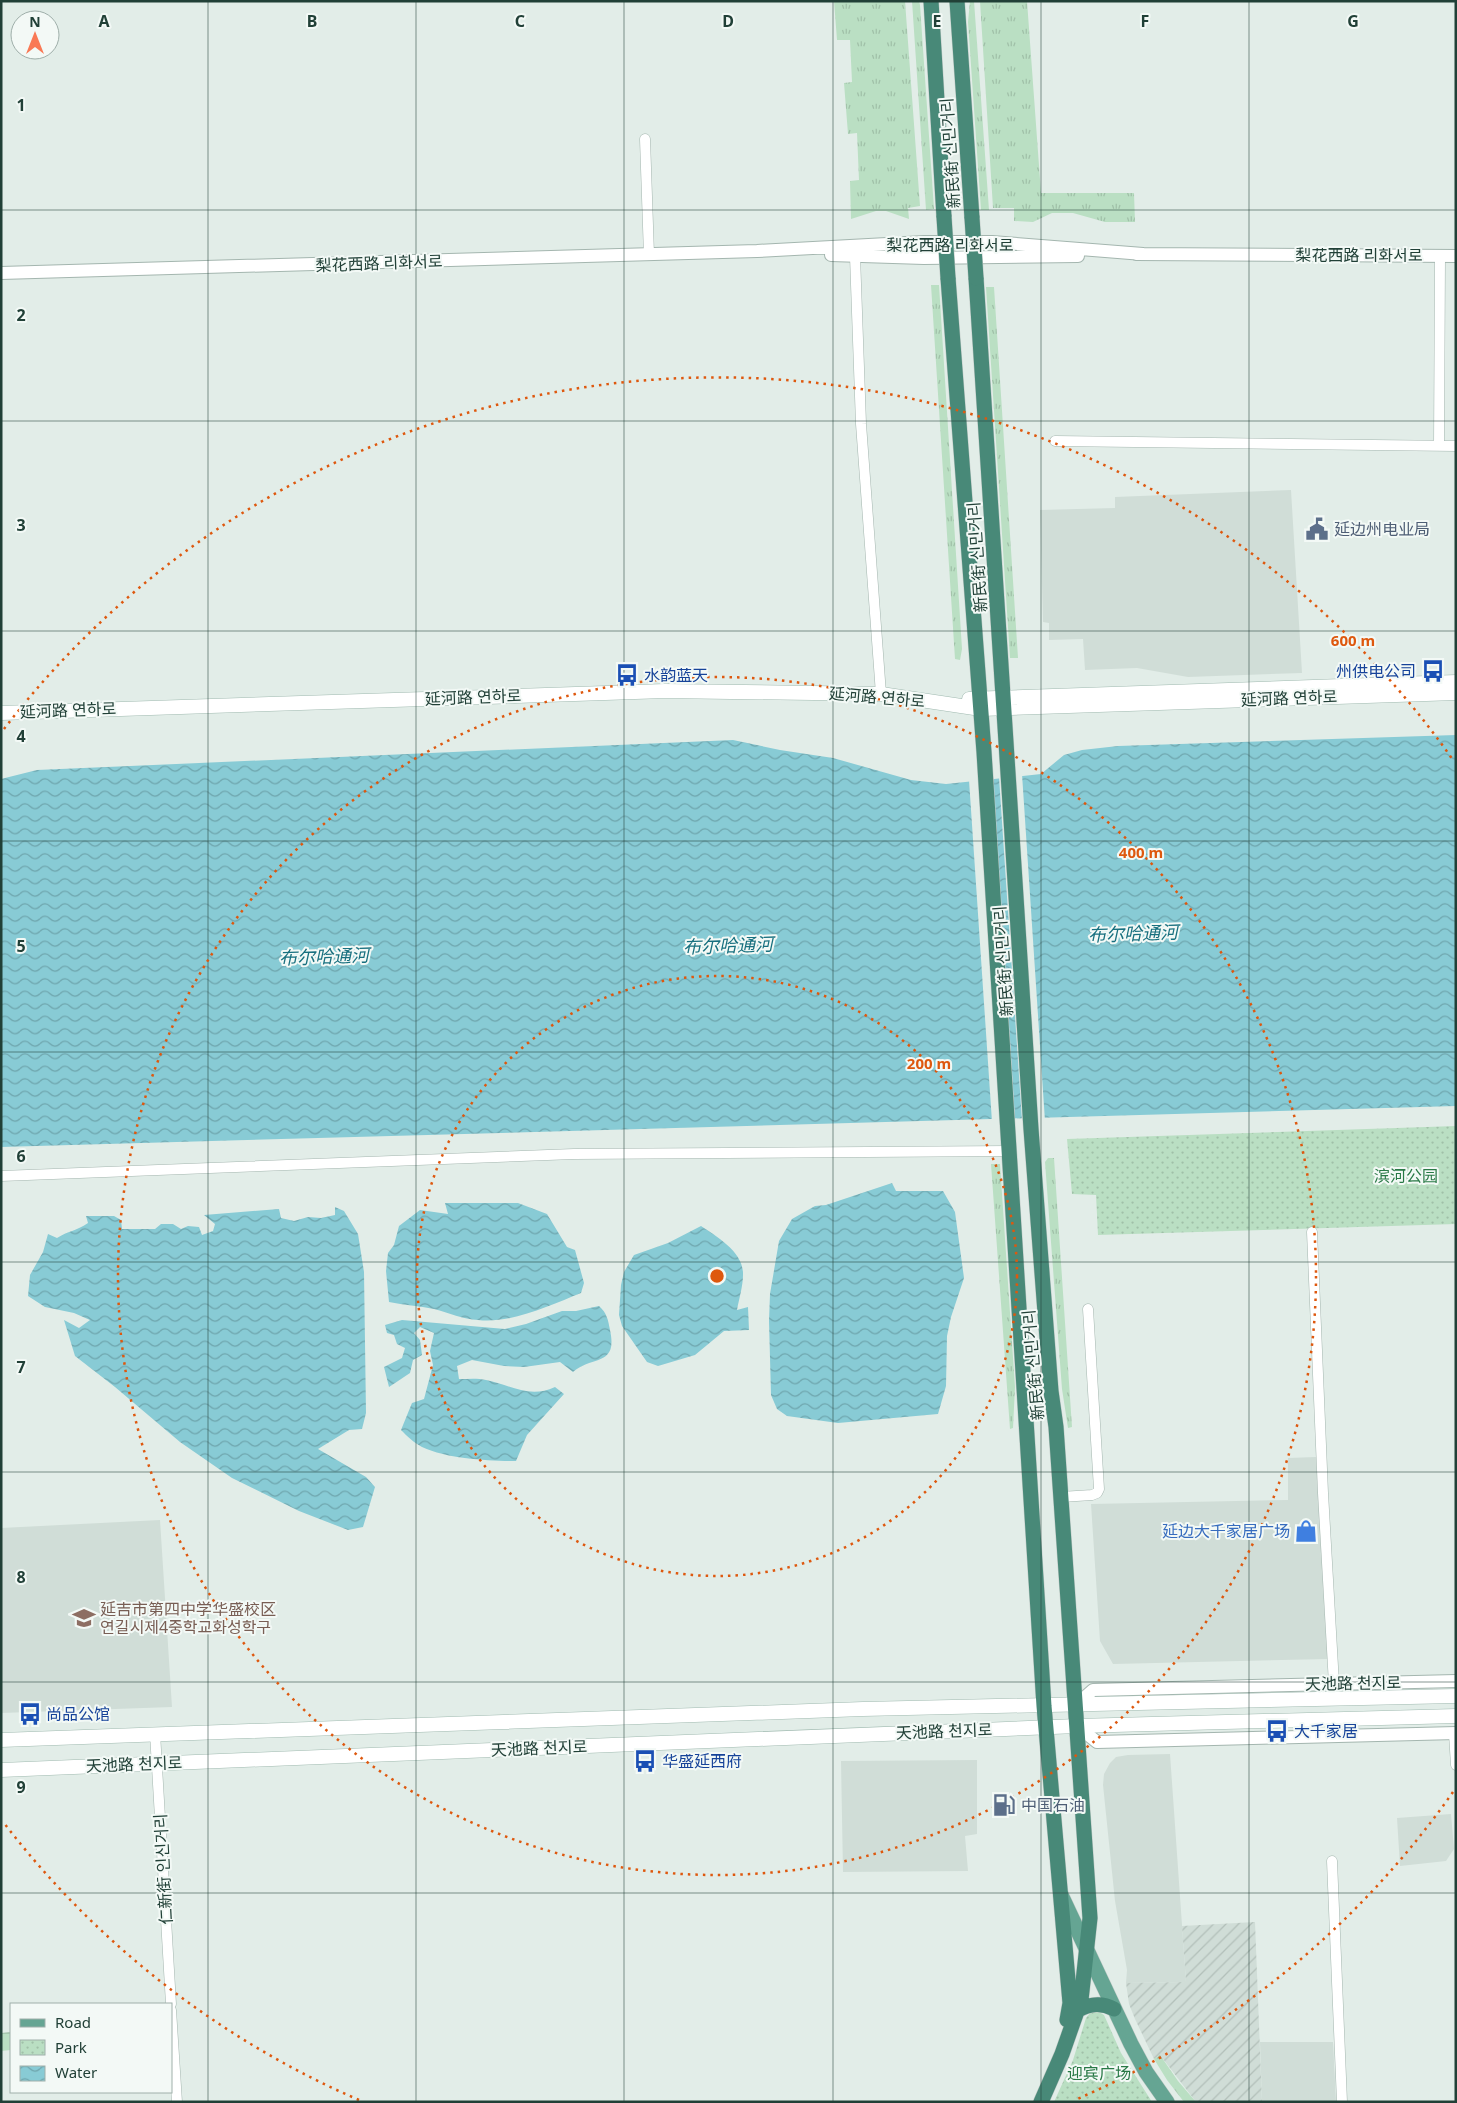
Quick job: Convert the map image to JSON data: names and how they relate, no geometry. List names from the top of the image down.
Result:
{
  "streets": {
    "highway": ["新民街 신민거리"],
    "main road": ["延河路 연하로", "天池路 천지로"],
    "street": ["梨花西路 리화서로", "仁新街 인신거리"]
  },
  "crossings": [
    ["新民街 신민거리", "延河路 연하로"],
    ["新民街 신민거리", "天池路 천지로"],
    ["天池路 천지로", "仁新街 인신거리"]
  ],
  "water": ["布尔哈通河"],
  "parks": ["滨河公园", "迎宾广场"],
  "places": {
    "public building": ["延边州电业局"],
    "bus stop": [
      "州供电公司",
      "水韵蓝天",
      "尚品公馆",
      "大千家居",
      "华盛延西府"
    ],
    "shop": ["延边大千家居广场"],
    "school or university": ["延吉市第四中学华盛校区 연길시제4중학교화성학구"],
    "fuel station": ["中国石油"]
  },
  "legend": ["Road", "Park", "Water"],
  "north": "top",
  "grid": {
    "columns": [
      "A",
      "B",
      "C",
      "D",
      "E",
      "F",
      "G"
    ],
    "rows": [
      "1",
      "2",
      "3",
      "4",
      "5",
      "6",
      "7",
      "8",
      "9"
    ]
  },
  "rings": ["600 m", "400 m", "200 m"]
}
